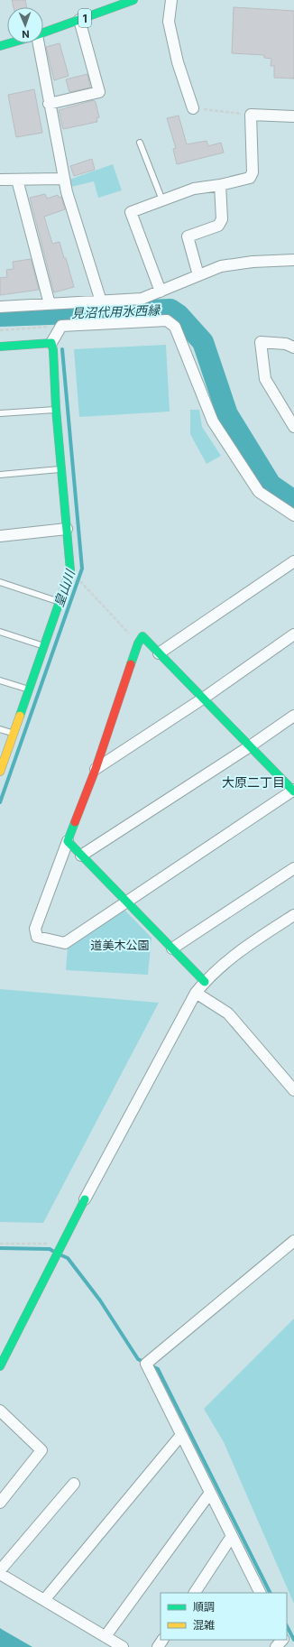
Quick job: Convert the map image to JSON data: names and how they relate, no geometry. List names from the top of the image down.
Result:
{
  "streets": {
    "street": ["1"]
  },
  "districts": ["大原二丁目"],
  "water": ["見沼代用水西縁", "皇山川"],
  "parks": ["道美木公園"],
  "legend": ["順調", "混雑"],
  "north": "bottom"
}
